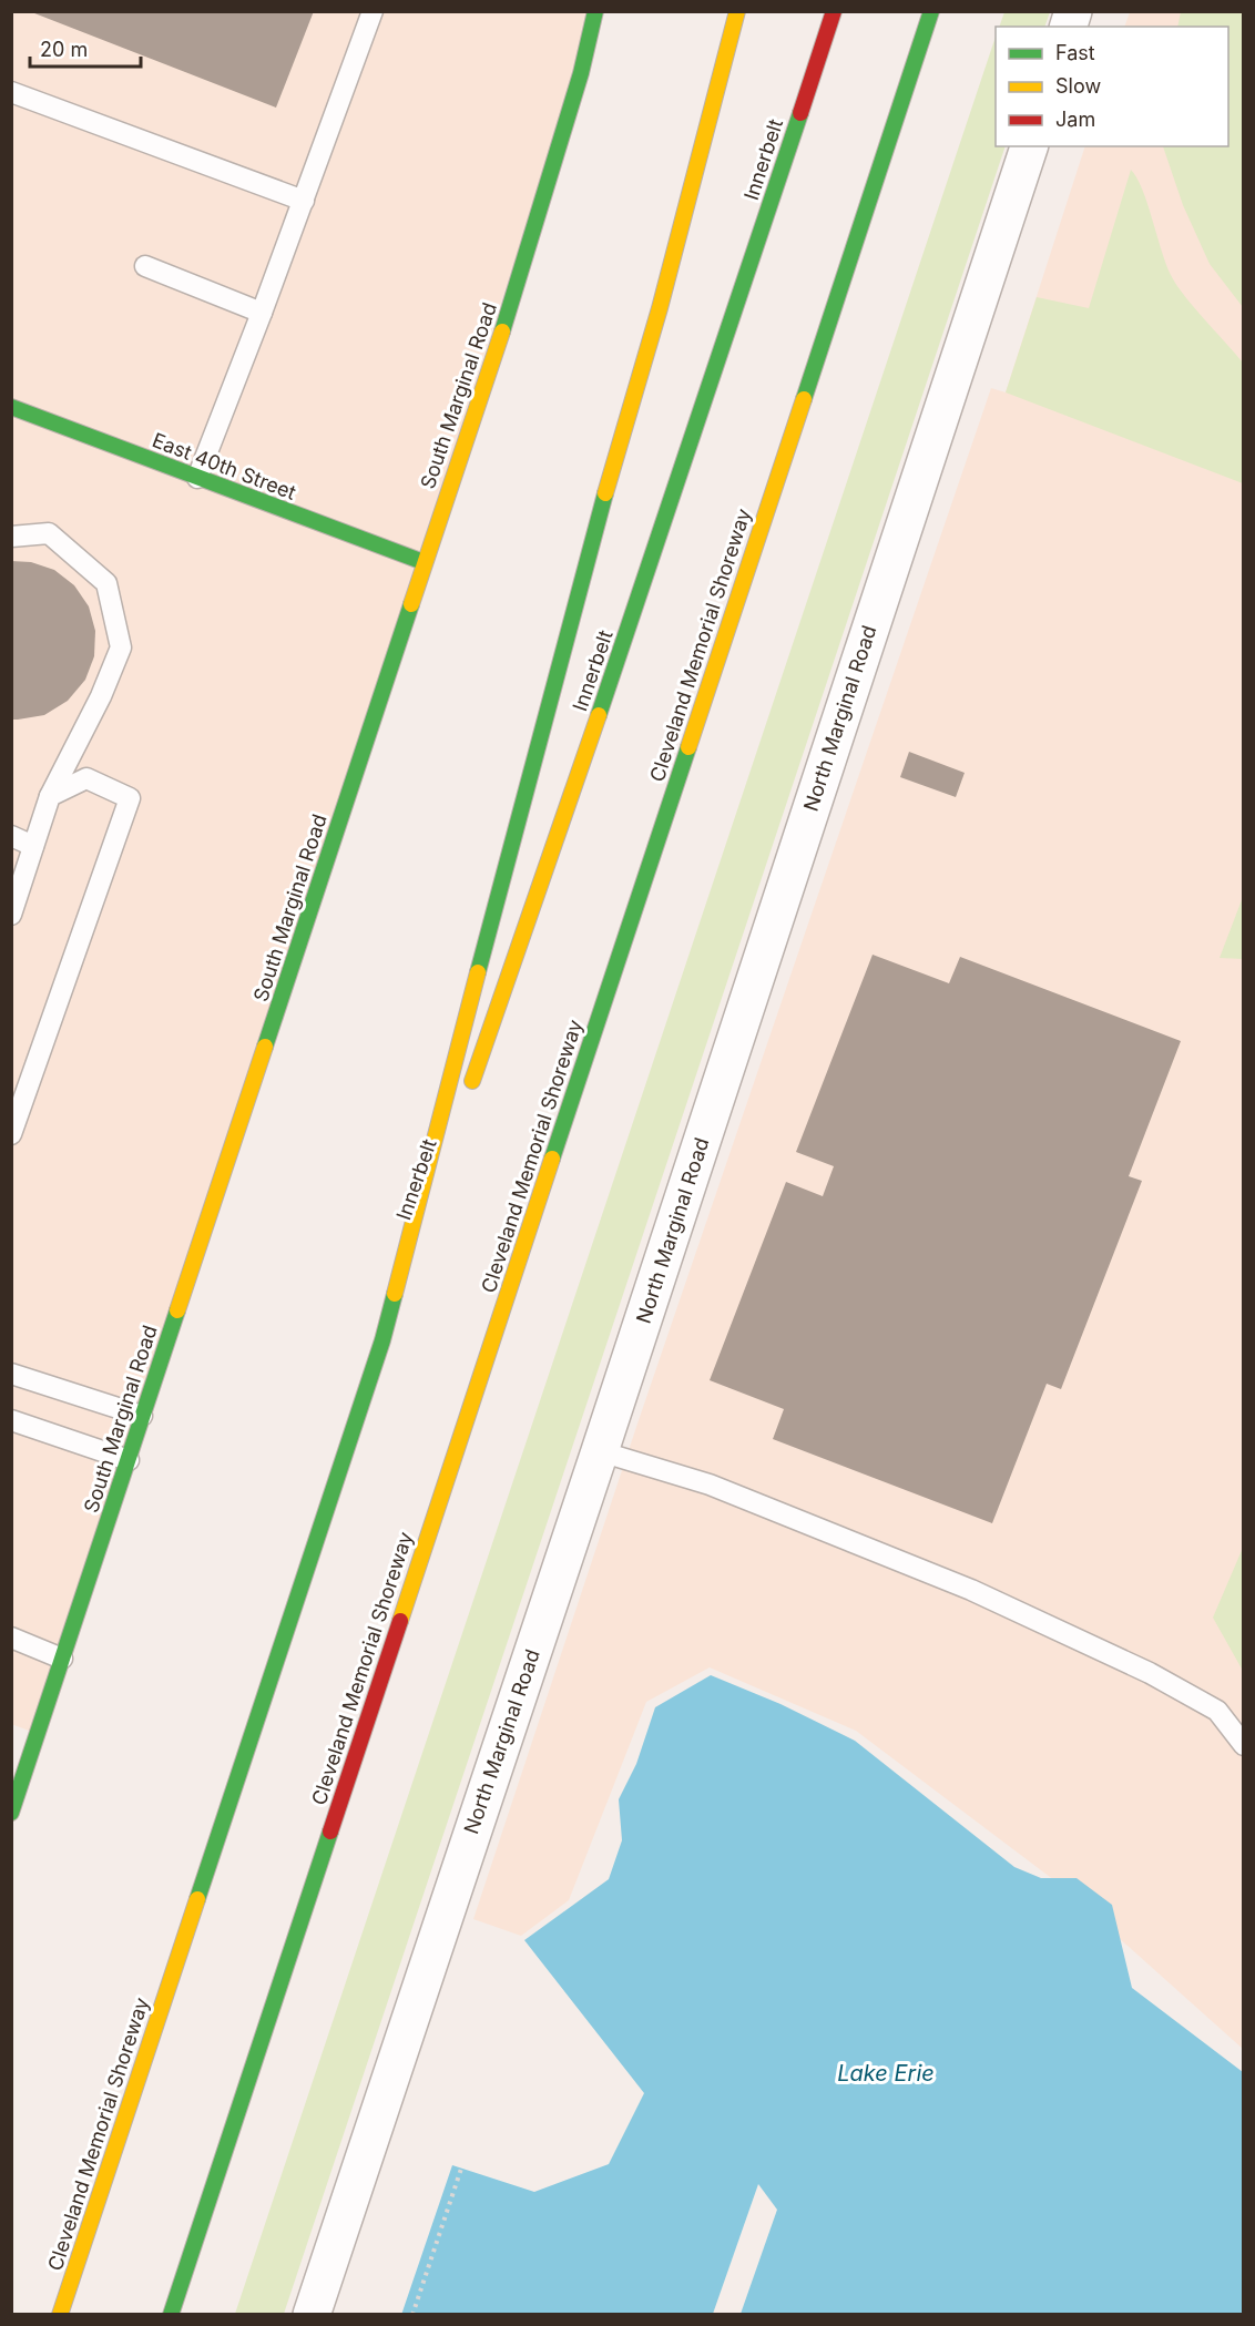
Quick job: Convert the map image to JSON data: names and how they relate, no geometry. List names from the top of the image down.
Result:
{
  "streets": {
    "main road": [
      "Innerbelt",
      "South Marginal Road",
      "East 40th Street",
      "Cleveland Memorial Shoreway"
    ],
    "street": ["North Marginal Road"]
  },
  "crossings": [
    ["Innerbelt", "Cleveland Memorial Shoreway"],
    ["South Marginal Road", "East 40th Street"]
  ],
  "water": ["Lake Erie"],
  "legend": ["Fast", "Slow", "Jam"],
  "scale_bar": "20 m"
}
